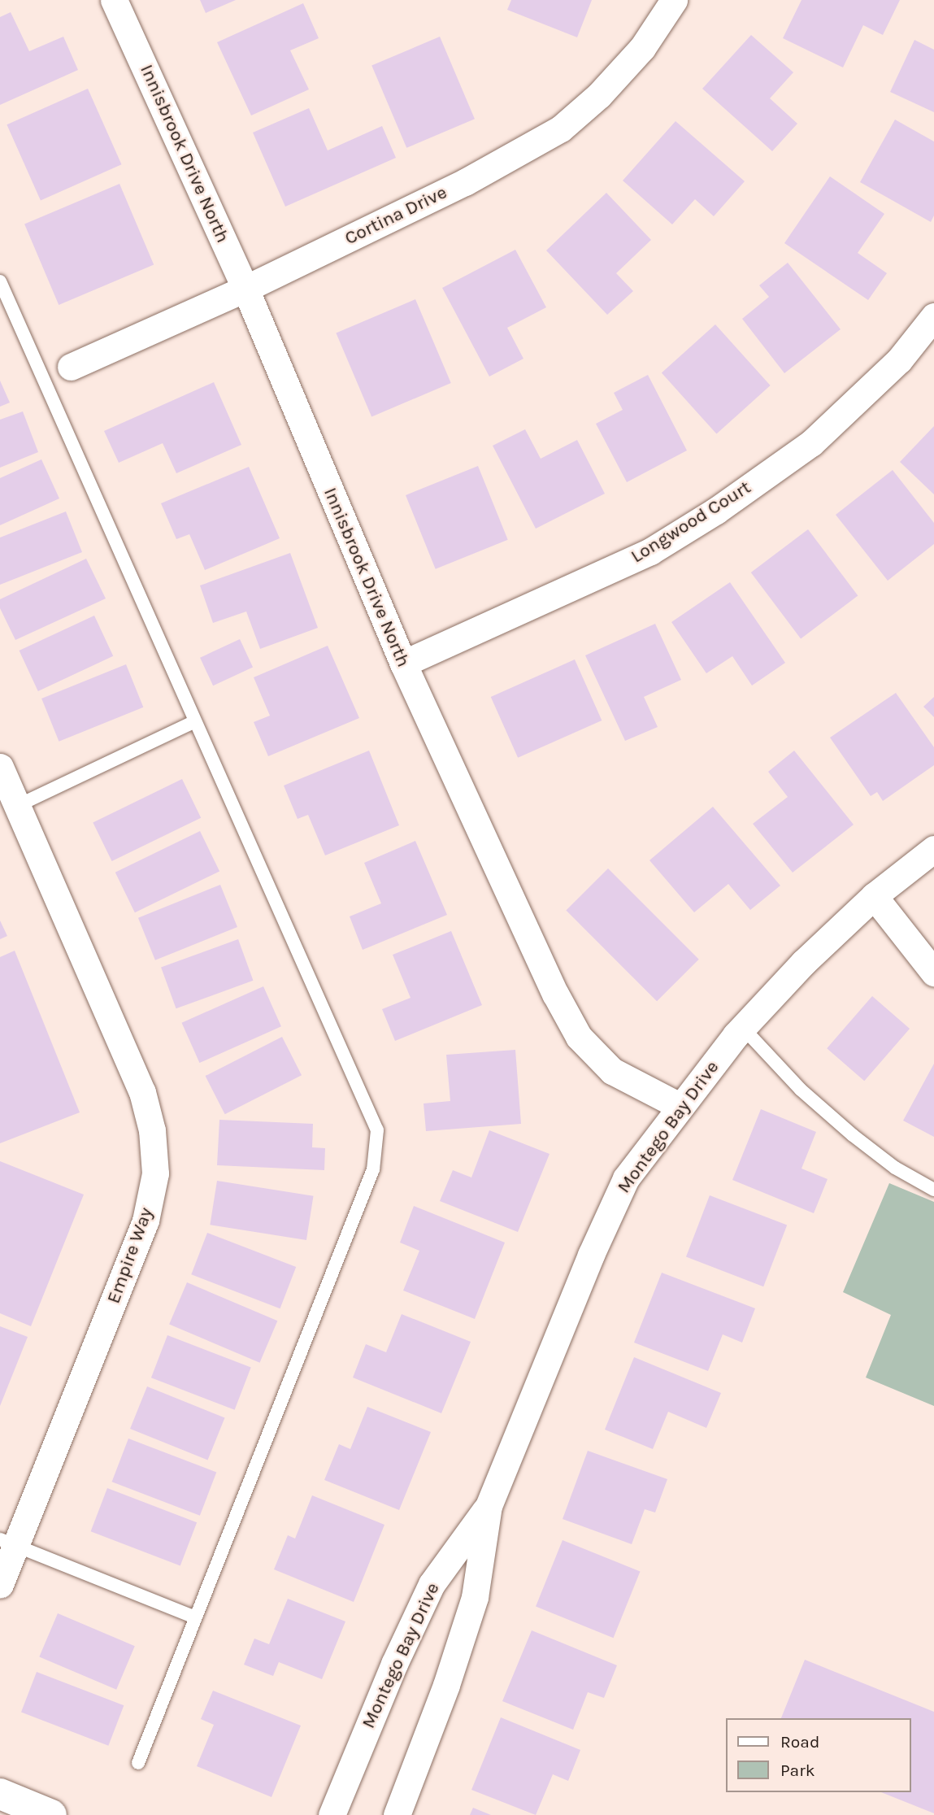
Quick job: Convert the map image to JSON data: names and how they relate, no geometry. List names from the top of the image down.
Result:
{
  "streets": {
    "street": [
      "Innisbrook Drive North",
      "Cortina Drive",
      "Longwood Court",
      "Montego Bay Drive",
      "Empire Way"
    ]
  },
  "crossings": [
    ["Innisbrook Drive North", "Cortina Drive"],
    ["Innisbrook Drive North", "Longwood Court"],
    ["Innisbrook Drive North", "Montego Bay Drive"]
  ],
  "legend": ["Road", "Park"]
}
